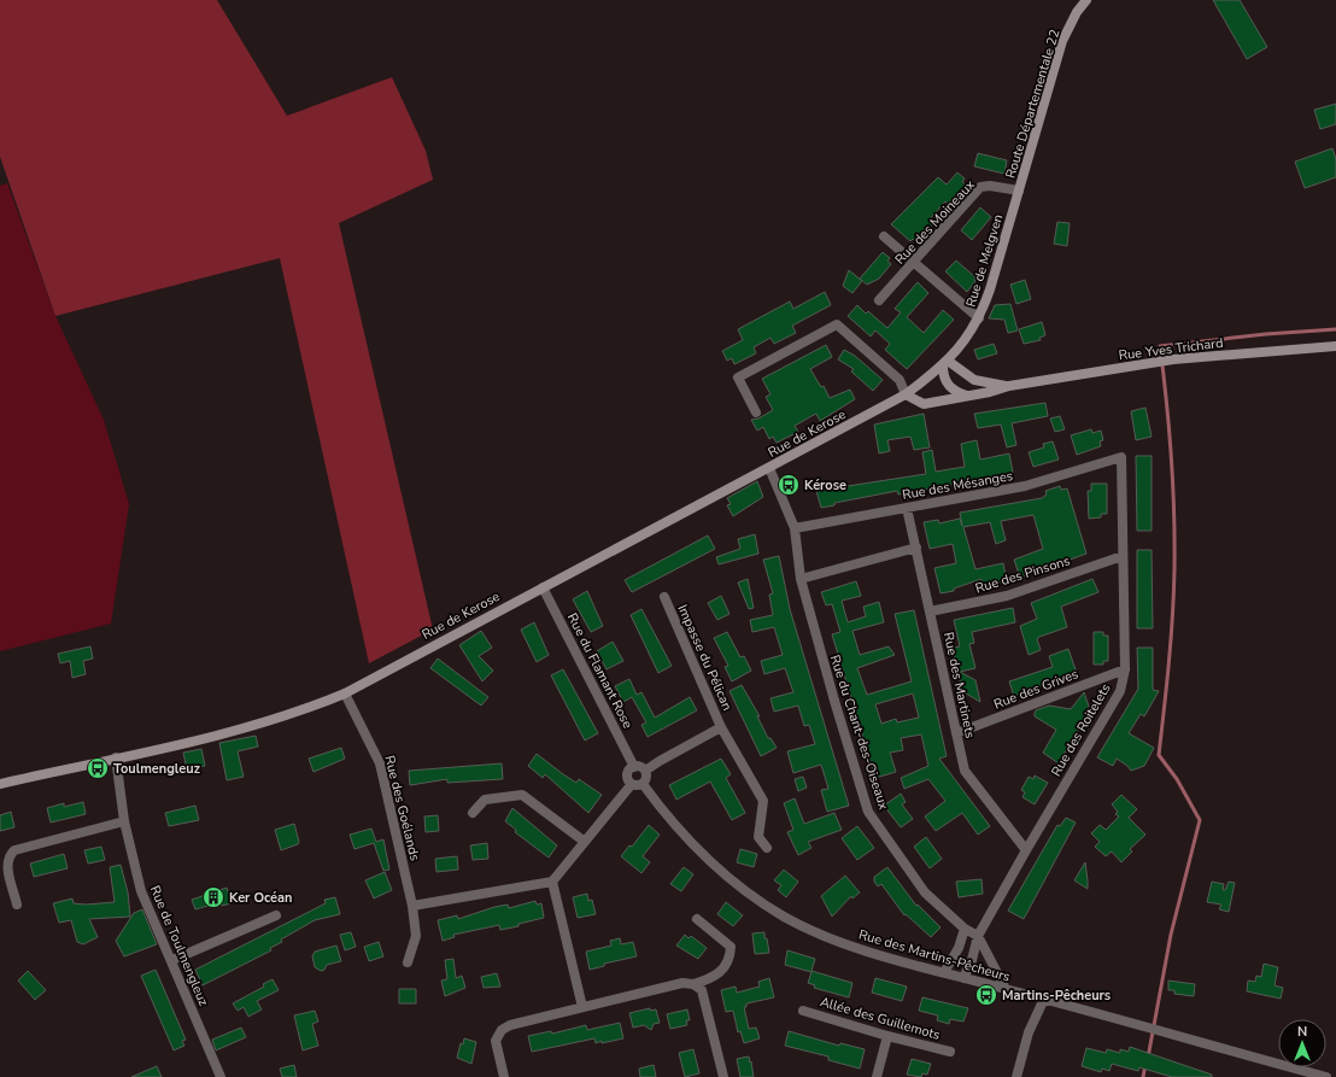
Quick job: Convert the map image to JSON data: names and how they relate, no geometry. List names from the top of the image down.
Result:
{
  "streets": {
    "main road": [
      "Route Départementale 22",
      "Rue de Melgven",
      "Rue Yves Trichard",
      "Rue de Kerose"
    ],
    "street": [
      "Rue des Moineaux",
      "Rue des Mésanges",
      "Rue des Pinsons",
      "Impasse du Pélican",
      "Rue du Flamant Rose",
      "Rue des Martinets",
      "Rue des Grives",
      "Rue des Roitelets",
      "Rue du Chant-des-Oiseaux",
      "Rue des Goélands",
      "Rue de Toulmengleuz",
      "Rue des Martins-Pêcheurs",
      "Allée des Guillemots"
    ]
  },
  "crossings": [
    ["Route Départementale 22", "Rue des Moineaux"],
    ["Route Départementale 22", "Rue de Melgven"],
    ["Rue des Moineaux", "Rue de Melgven"],
    ["Rue de Melgven", "Rue de Kerose"],
    ["Rue de Kerose", "Rue du Flamant Rose"],
    ["Rue de Kerose", "Rue du Chant-des-Oiseaux"],
    ["Rue de Kerose", "Rue des Goélands"],
    ["Rue de Kerose", "Rue de Toulmengleuz"],
    ["Rue des Mésanges", "Rue des Martinets"],
    ["Rue des Mésanges", "Rue des Roitelets"],
    ["Rue des Mésanges", "Rue du Chant-des-Oiseaux"],
    ["Rue des Pinsons", "Rue des Martinets"],
    ["Rue des Pinsons", "Rue des Roitelets"],
    ["Impasse du Pélican", "Rue du Flamant Rose"],
    ["Impasse du Pélican", "Rue des Martins-Pêcheurs"],
    ["Rue du Flamant Rose", "Rue des Martins-Pêcheurs"],
    ["Rue des Martinets", "Rue des Grives"],
    ["Rue des Martinets", "Rue des Roitelets"],
    ["Rue des Grives", "Rue des Roitelets"],
    ["Rue des Roitelets", "Rue des Martins-Pêcheurs"]
  ],
  "places": {
    "bus stop": ["Kérose", "Toulmengleuz", "Martins-Pêcheurs"],
    "building": ["Ker Océan"]
  },
  "north": "top"
}
